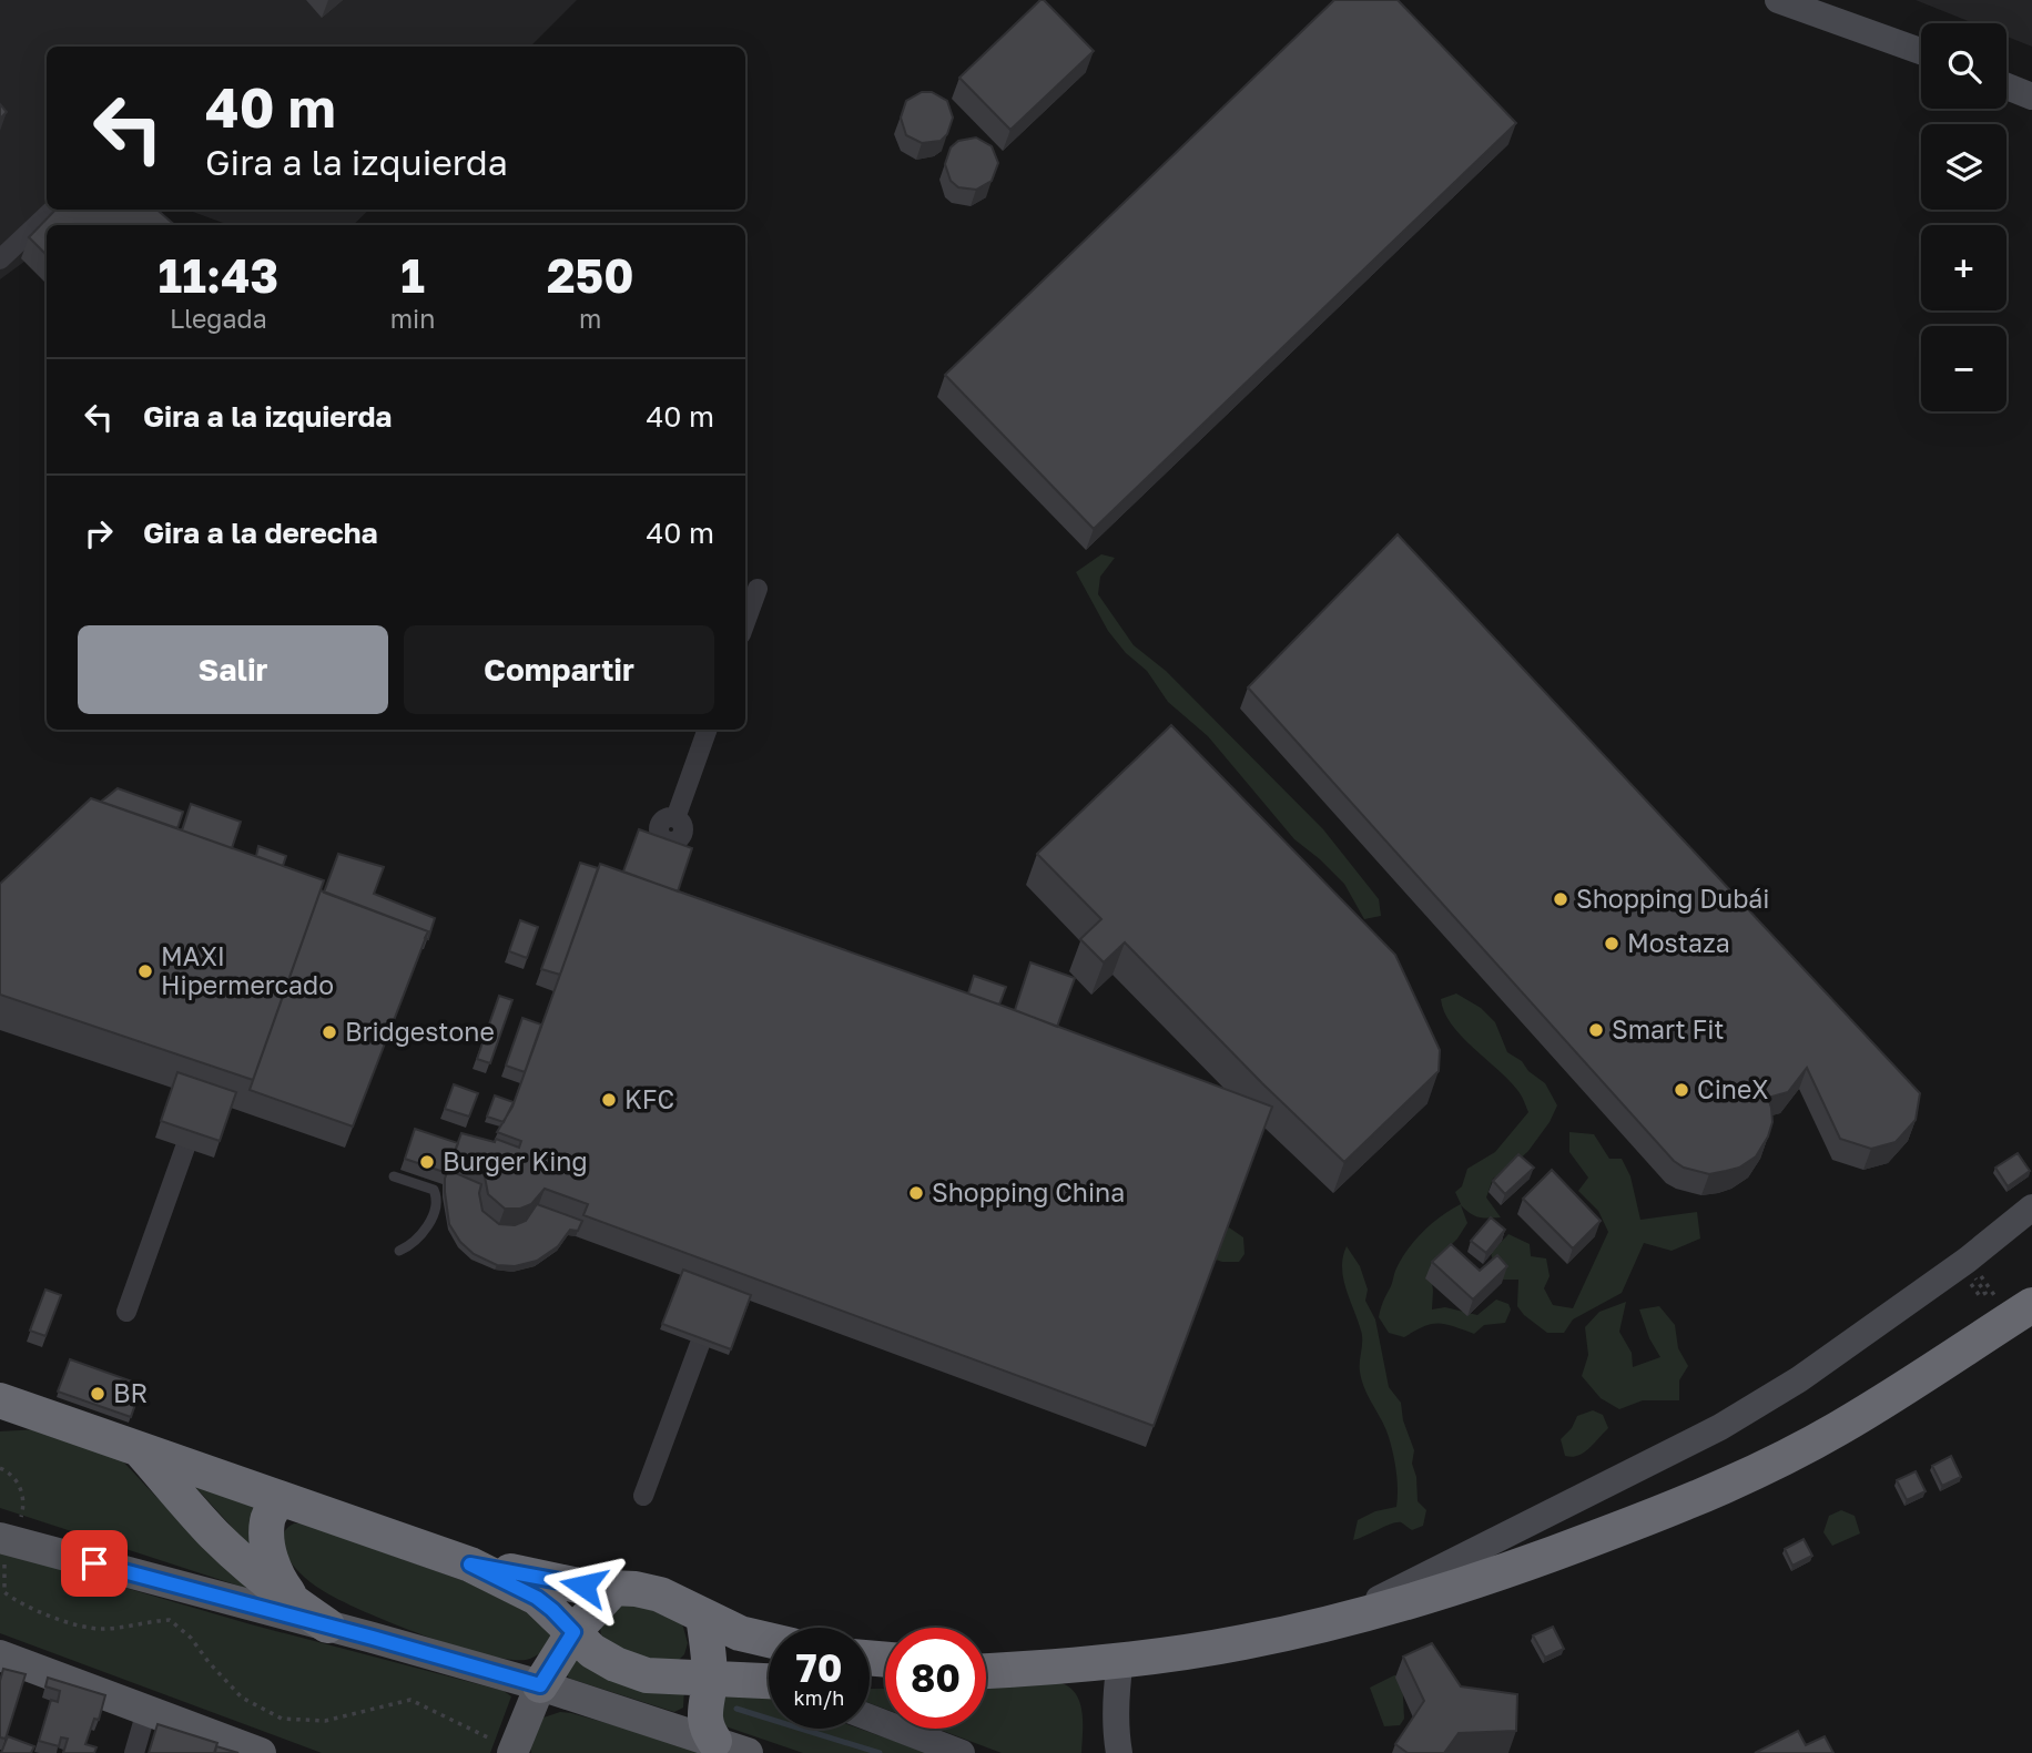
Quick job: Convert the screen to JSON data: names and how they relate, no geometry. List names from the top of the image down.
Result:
{
  "places": [
    "Shopping Dubái",
    "Mostaza",
    "MAXI Hipermercado",
    "Smart Fit",
    "Bridgestone",
    "CineX",
    "KFC",
    "Burger King",
    "Shopping China",
    "BR"
  ],
  "page": {
    "map_buttons": ["+", "−"],
    "turn": ["40 m", "Gira a la izquierda"],
    "eta": [
      "11:43",
      "Llegada",
      "1",
      "min",
      "250",
      "m"
    ],
    "list": [
      {
        "name": "Gira a la izquierda",
        "value": "40 m"
      },
      {
        "name": "Gira a la derecha",
        "value": "40 m"
      }
    ],
    "buttons": ["Salir", "Compartir"],
    "speed": "70 km/h",
    "limit": "80"
  }
}
